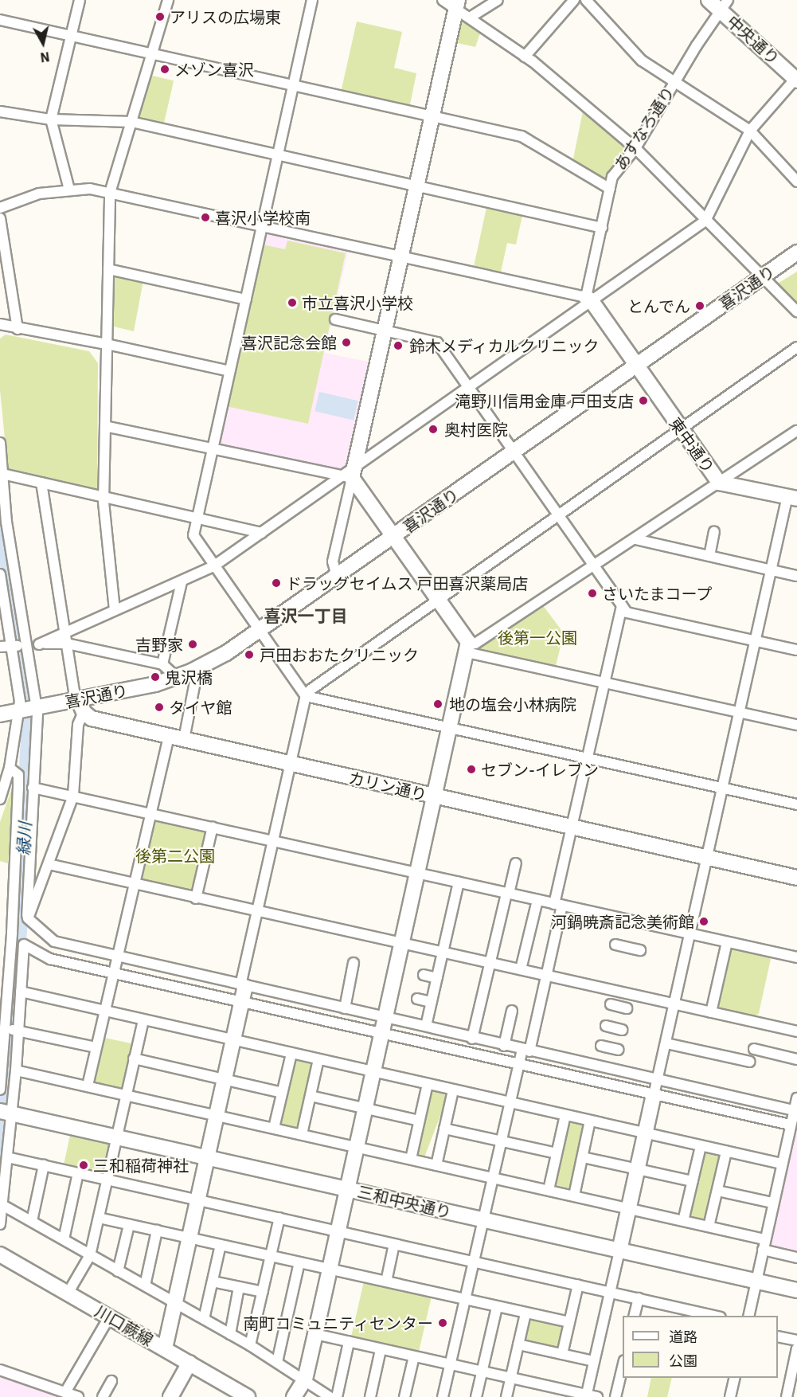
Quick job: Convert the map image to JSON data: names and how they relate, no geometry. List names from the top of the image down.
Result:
{
  "streets": {
    "street": [
      "中央通り",
      "あすなろ通り",
      "喜沢通り",
      "東中通り",
      "カリン通り",
      "三和中央通り",
      "川口蕨線"
    ]
  },
  "crossings": [
    ["中央通り", "あすなろ通り"],
    ["あすなろ通り", "東中通り"],
    ["喜沢通り", "東中通り"],
    ["喜沢通り", "カリン通り"]
  ],
  "districts": ["喜沢一丁目"],
  "water": ["緑川"],
  "parks": ["後第一公園", "後第二公園"],
  "places": [
    "アリスの広場東",
    "メゾン喜沢",
    "喜沢小学校南",
    "市立喜沢小学校",
    "とんでん",
    "喜沢記念会館",
    "鈴木メディカルクリニック",
    "滝野川信用金庫 戸田支店",
    "奥村医院",
    "ドラッグセイムス 戸田喜沢薬局店",
    "さいたまコープ",
    "吉野家",
    "戸田おおたクリニック",
    "鬼沢橋",
    "地の塩会小林病院",
    "タイヤ館",
    "セブン-イレブン",
    "河鍋暁斎記念美術館",
    "三和稲荷神社",
    "南町コミュニティセンター"
  ],
  "legend": ["道路", "公園"],
  "north": "bottom"
}
